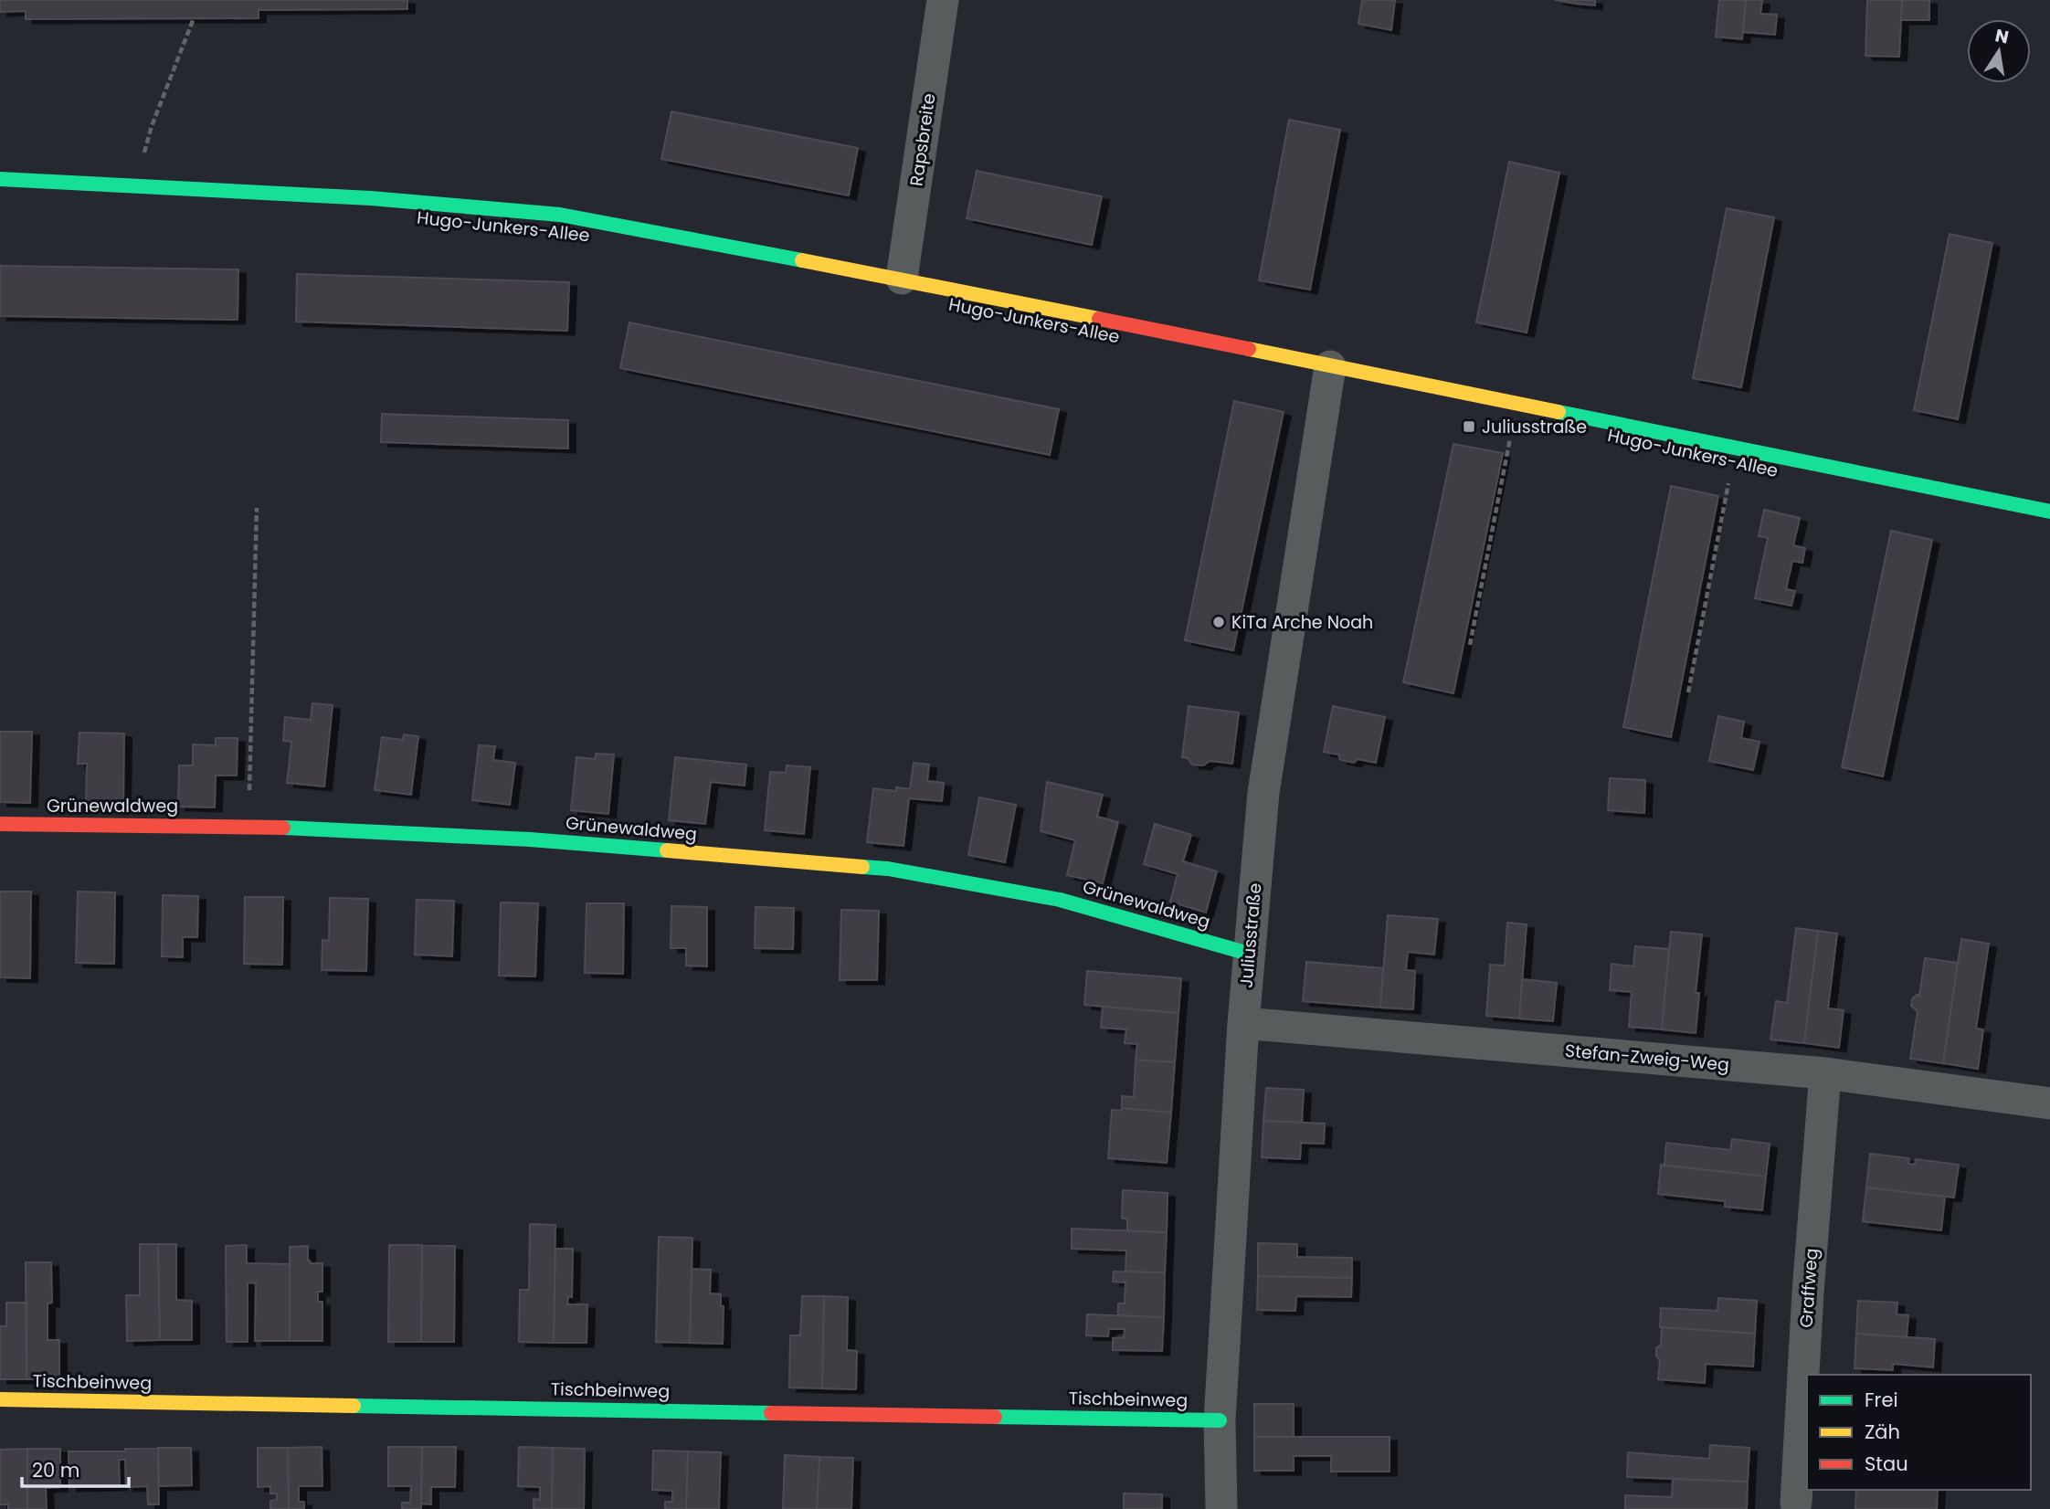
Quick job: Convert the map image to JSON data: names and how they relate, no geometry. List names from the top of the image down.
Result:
{
  "streets": {
    "street": [
      "Rapsbreite",
      "Hugo-Junkers-Allee",
      "Grünewaldweg",
      "Juliusstraße",
      "Stefan-Zweig-Weg",
      "Graffweg",
      "Tischbeinweg"
    ]
  },
  "crossings": [
    ["Rapsbreite", "Hugo-Junkers-Allee"],
    ["Hugo-Junkers-Allee", "Juliusstraße"],
    ["Grünewaldweg", "Juliusstraße"],
    ["Juliusstraße", "Stefan-Zweig-Weg"],
    ["Juliusstraße", "Tischbeinweg"],
    ["Stefan-Zweig-Weg", "Graffweg"]
  ],
  "places": {
    "transit": ["Juliusstraße"],
    "other": ["KiTa Arche Noah"]
  },
  "legend": ["Frei", "Zäh", "Stau"],
  "scale_bar": "20 m",
  "north": "top"
}
